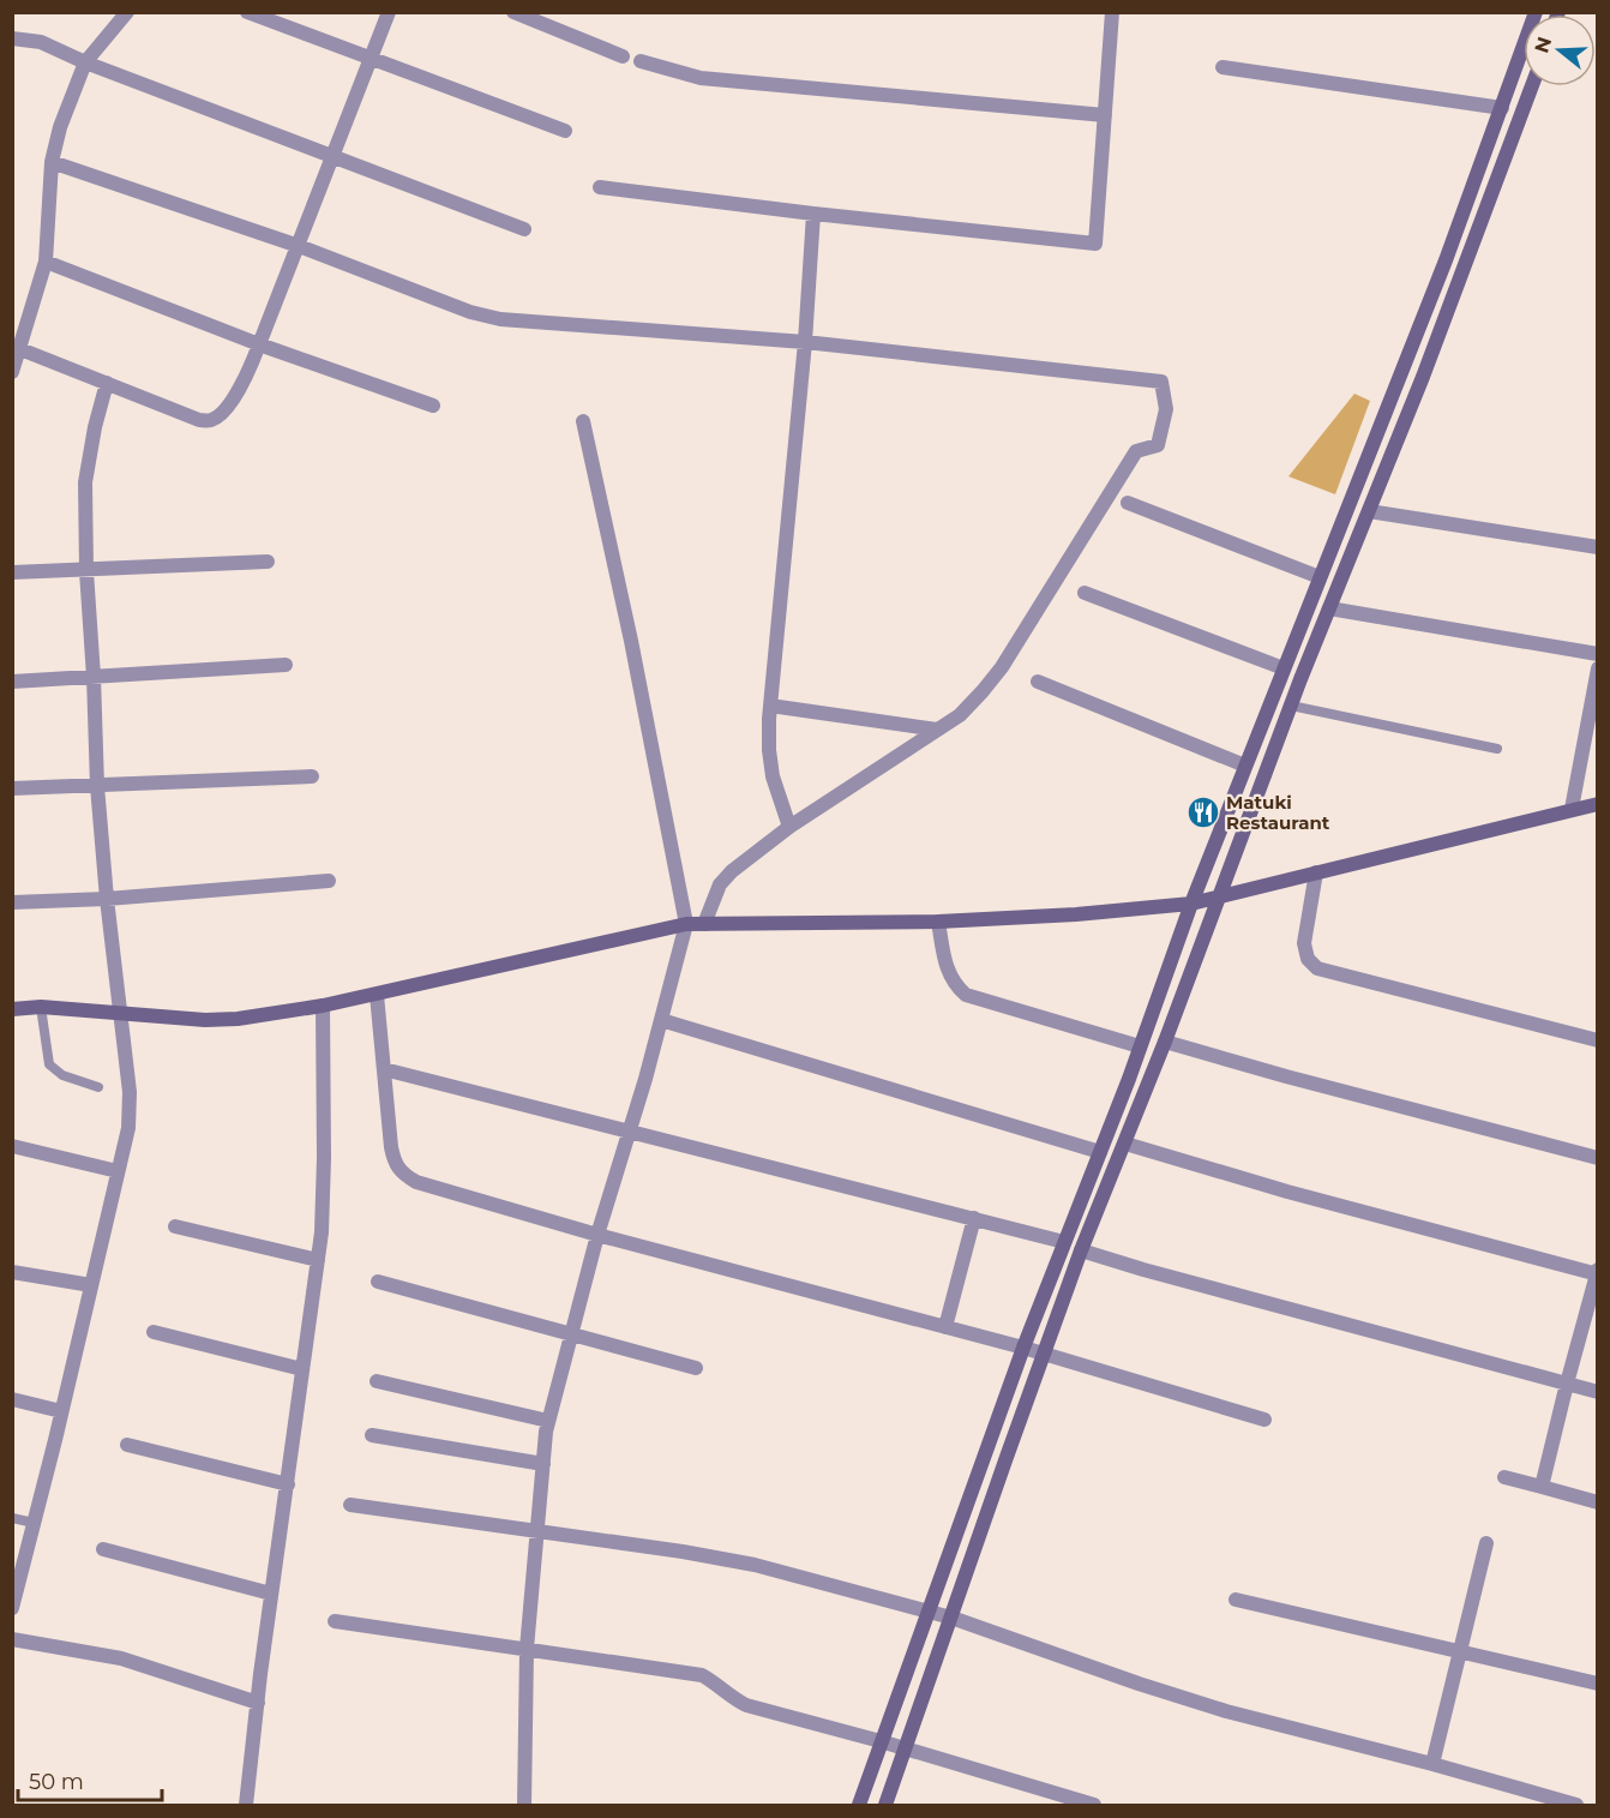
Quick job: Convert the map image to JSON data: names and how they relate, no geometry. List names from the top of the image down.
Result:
{
  "places": {
    "restaurant": ["Matuki Restaurant"]
  },
  "scale_bar": "50 m",
  "north": "left"
}
